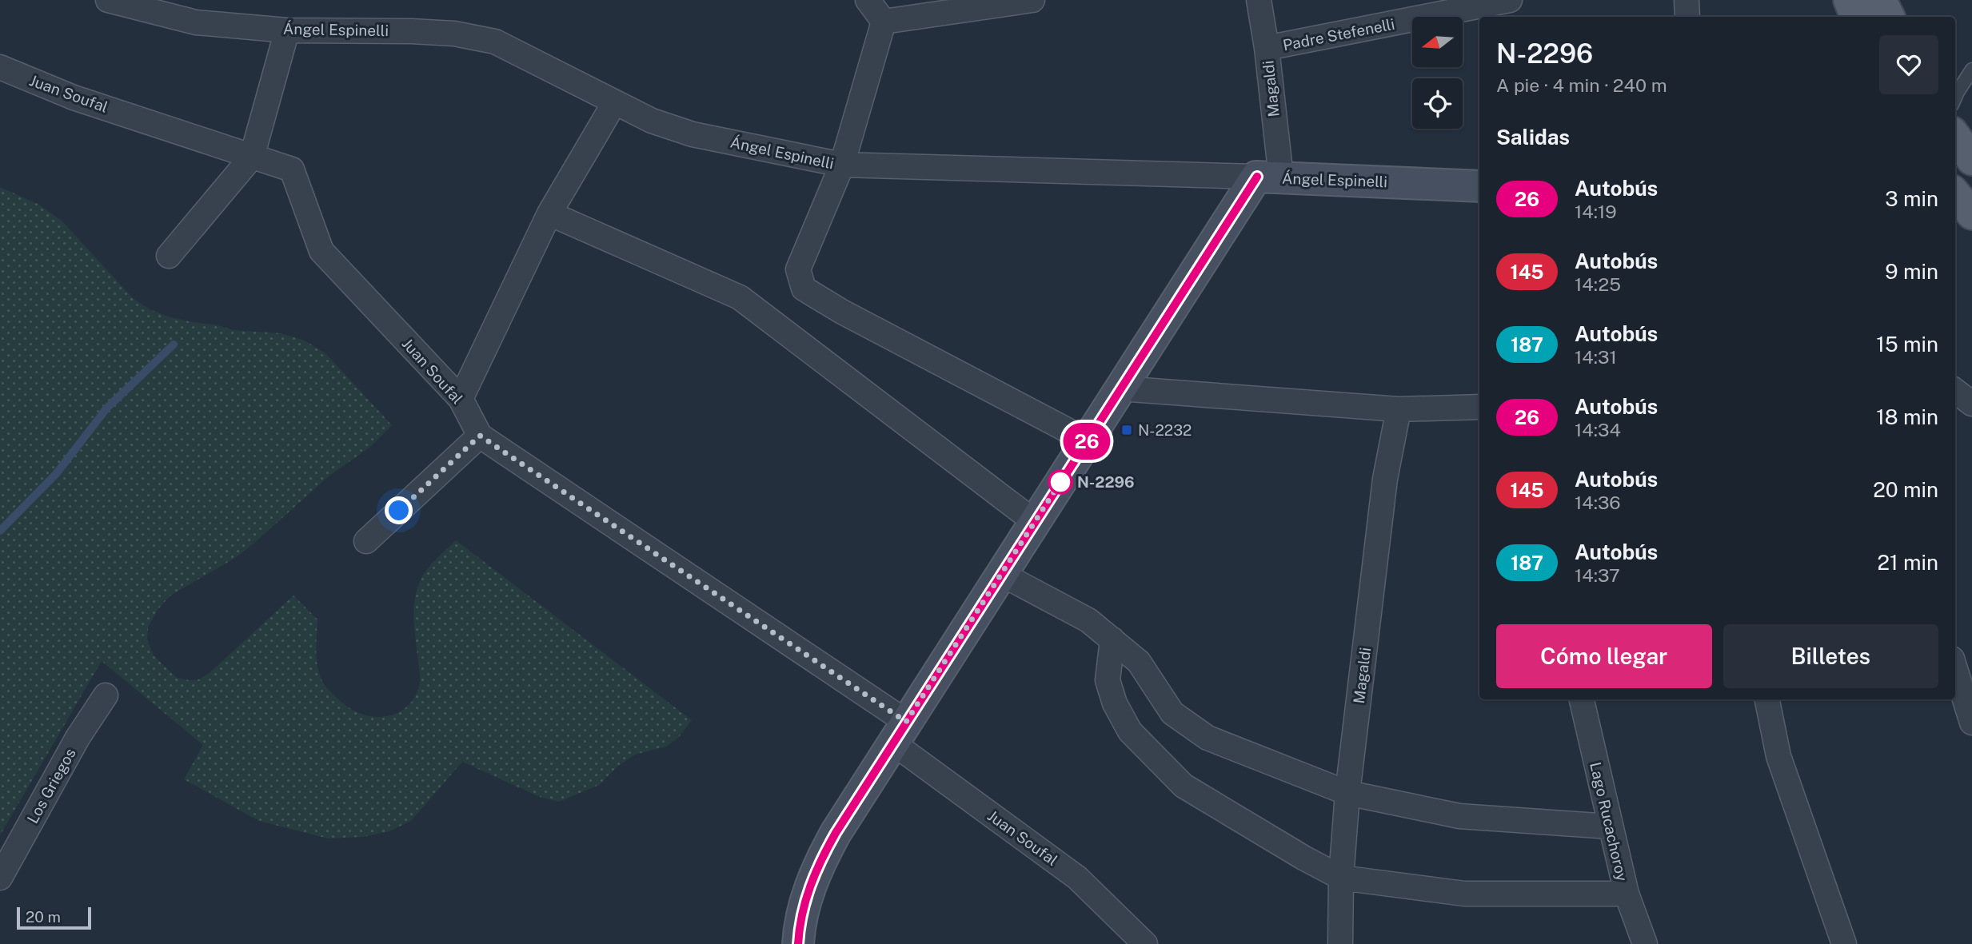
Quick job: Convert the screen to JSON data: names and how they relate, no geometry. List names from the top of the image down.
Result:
{
  "streets": {
    "main road": ["Ángel Espinelli"],
    "street": [
      "Padre Stefenelli",
      "Magaldi",
      "Juan Soufal",
      "Los Griegos",
      "Lago Rucachoroy"
    ]
  },
  "crossings": [
    ["Ángel Espinelli", "Magaldi"],
    ["Padre Stefenelli", "Magaldi"]
  ],
  "places": {
    "transit": ["N-2232"],
    "other": ["N-2296"]
  },
  "lines": ["bus line 26"],
  "scale_bar": "20 m",
  "north": "left",
  "page": {
    "on_map": "26",
    "heading": [
      ["N-2296", "A pie · 4 min · 240 m"],
      "Salidas"
    ],
    "list": [
      {
        "mark": "26",
        "name": "Autobús",
        "note": "14:19",
        "value": "3 min"
      },
      {
        "mark": "145",
        "name": "Autobús",
        "note": "14:25",
        "value": "9 min"
      },
      {
        "mark": "187",
        "name": "Autobús",
        "note": "14:31",
        "value": "15 min"
      },
      {
        "mark": "26",
        "name": "Autobús",
        "note": "14:34",
        "value": "18 min"
      },
      {
        "mark": "145",
        "name": "Autobús",
        "note": "14:36",
        "value": "20 min"
      },
      {
        "mark": "187",
        "name": "Autobús",
        "note": "14:37",
        "value": "21 min"
      }
    ],
    "buttons": ["Cómo llegar", "Billetes"],
    "scale": "20 m"
  }
}
